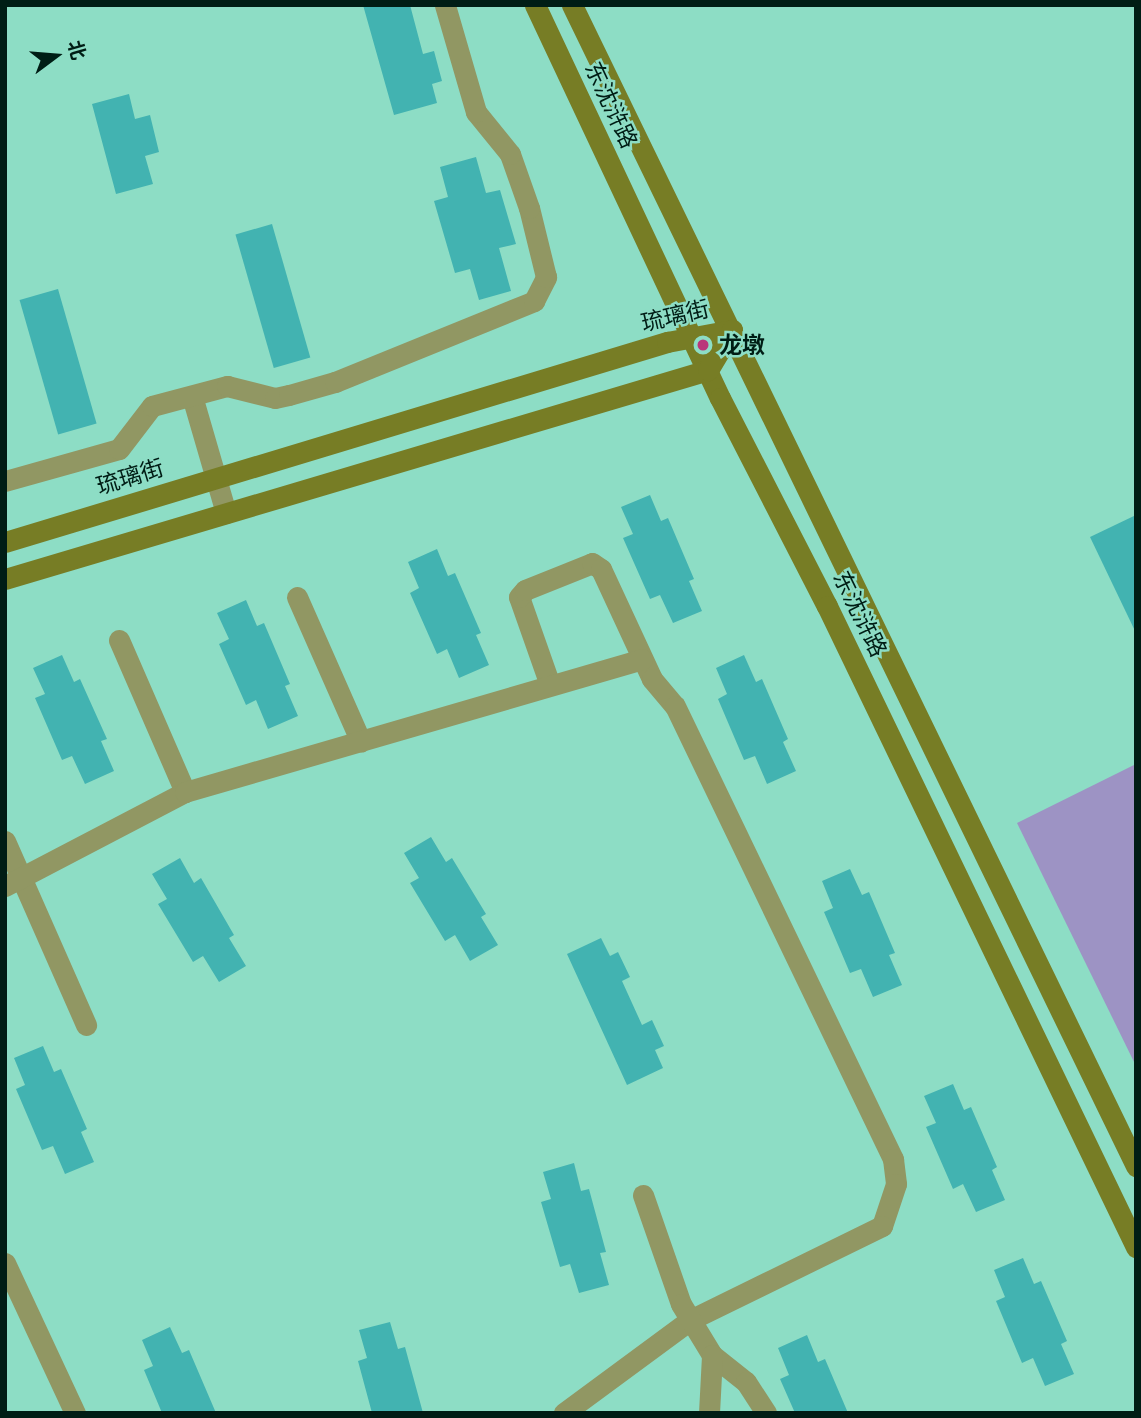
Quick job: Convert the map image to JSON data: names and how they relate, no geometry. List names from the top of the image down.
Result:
{
  "streets": {
    "main road": ["东沈浒路", "琉璃街"]
  },
  "crossings": [
    ["东沈浒路", "琉璃街"]
  ],
  "places": ["龙墩"],
  "north": "right"
}
